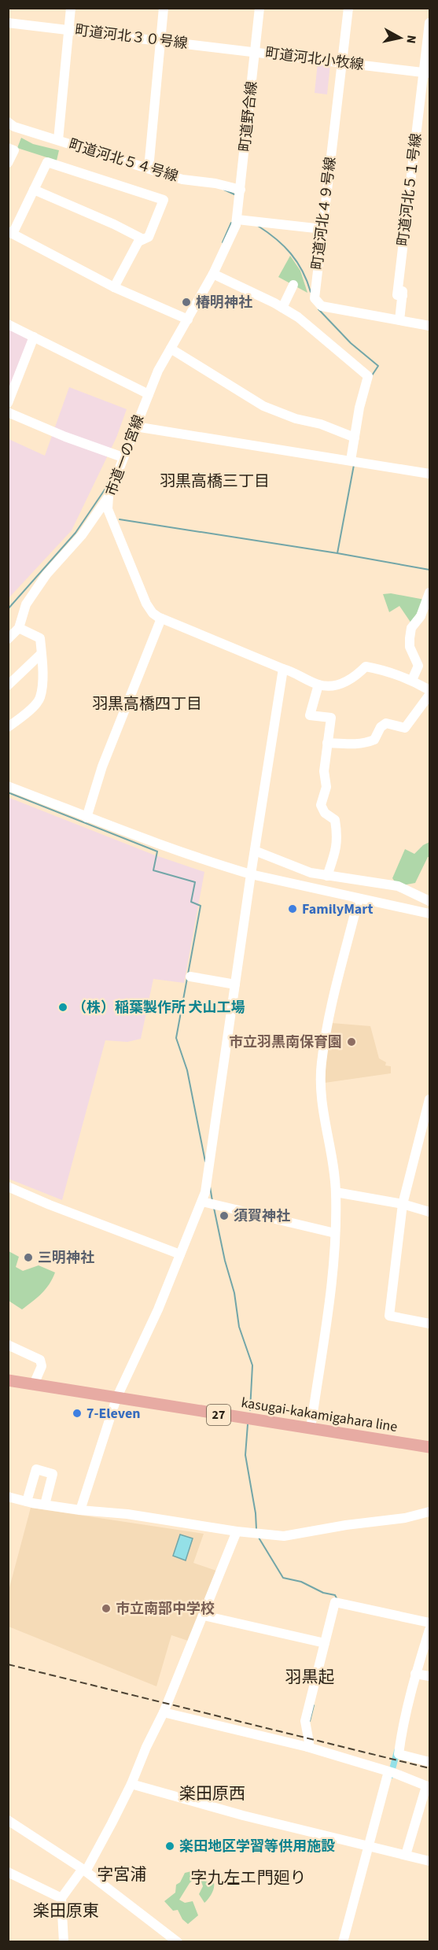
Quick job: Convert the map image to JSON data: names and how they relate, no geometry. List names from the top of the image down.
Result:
{
  "streets": {
    "main road": ["27", "kasugai-kakamigahara line"],
    "street": [
      "町道河北３０号線",
      "町道河北小牧線",
      "町道野合線",
      "町道河北５４号線",
      "町道河北４９号線",
      "市道一の宮線"
    ]
  },
  "crossings": [
    ["町道河北３０号線", "町道河北小牧線"],
    ["町道河北３０号線", "町道野合線"],
    ["町道河北小牧線", "町道野合線"],
    ["町道河北小牧線", "町道河北４９号線"],
    ["町道野合線", "町道河北５４号線"],
    ["町道野合線", "市道一の宮線"]
  ],
  "districts": [
    "羽黒高橋三丁目",
    "羽黒高橋四丁目",
    "羽黒起",
    "楽田原西",
    "字宮浦",
    "字九左エ門廻り",
    "楽田原東"
  ],
  "places": [
    "椿明神社",
    "FamilyMart",
    "（株）稲葉製作所 犬山工場",
    "市立羽黒南保育園",
    "須賀神社",
    "三明神社",
    "7-Eleven",
    "市立南部中学校",
    "楽田地区学習等供用施設"
  ],
  "north": "right"
}
